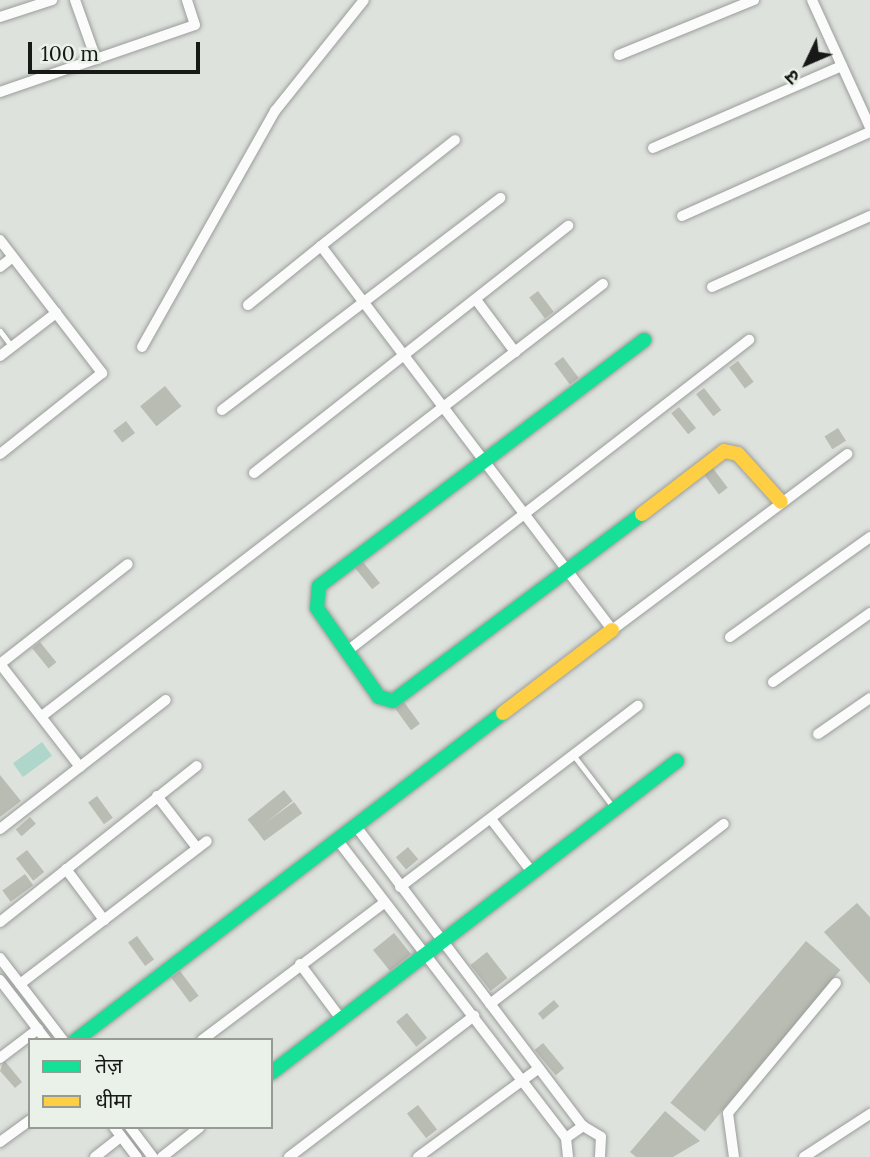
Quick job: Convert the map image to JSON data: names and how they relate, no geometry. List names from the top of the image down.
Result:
{
  "legend": ["तेज़", "धीमा"],
  "scale_bar": "100 m",
  "north": "bottom left"
}
